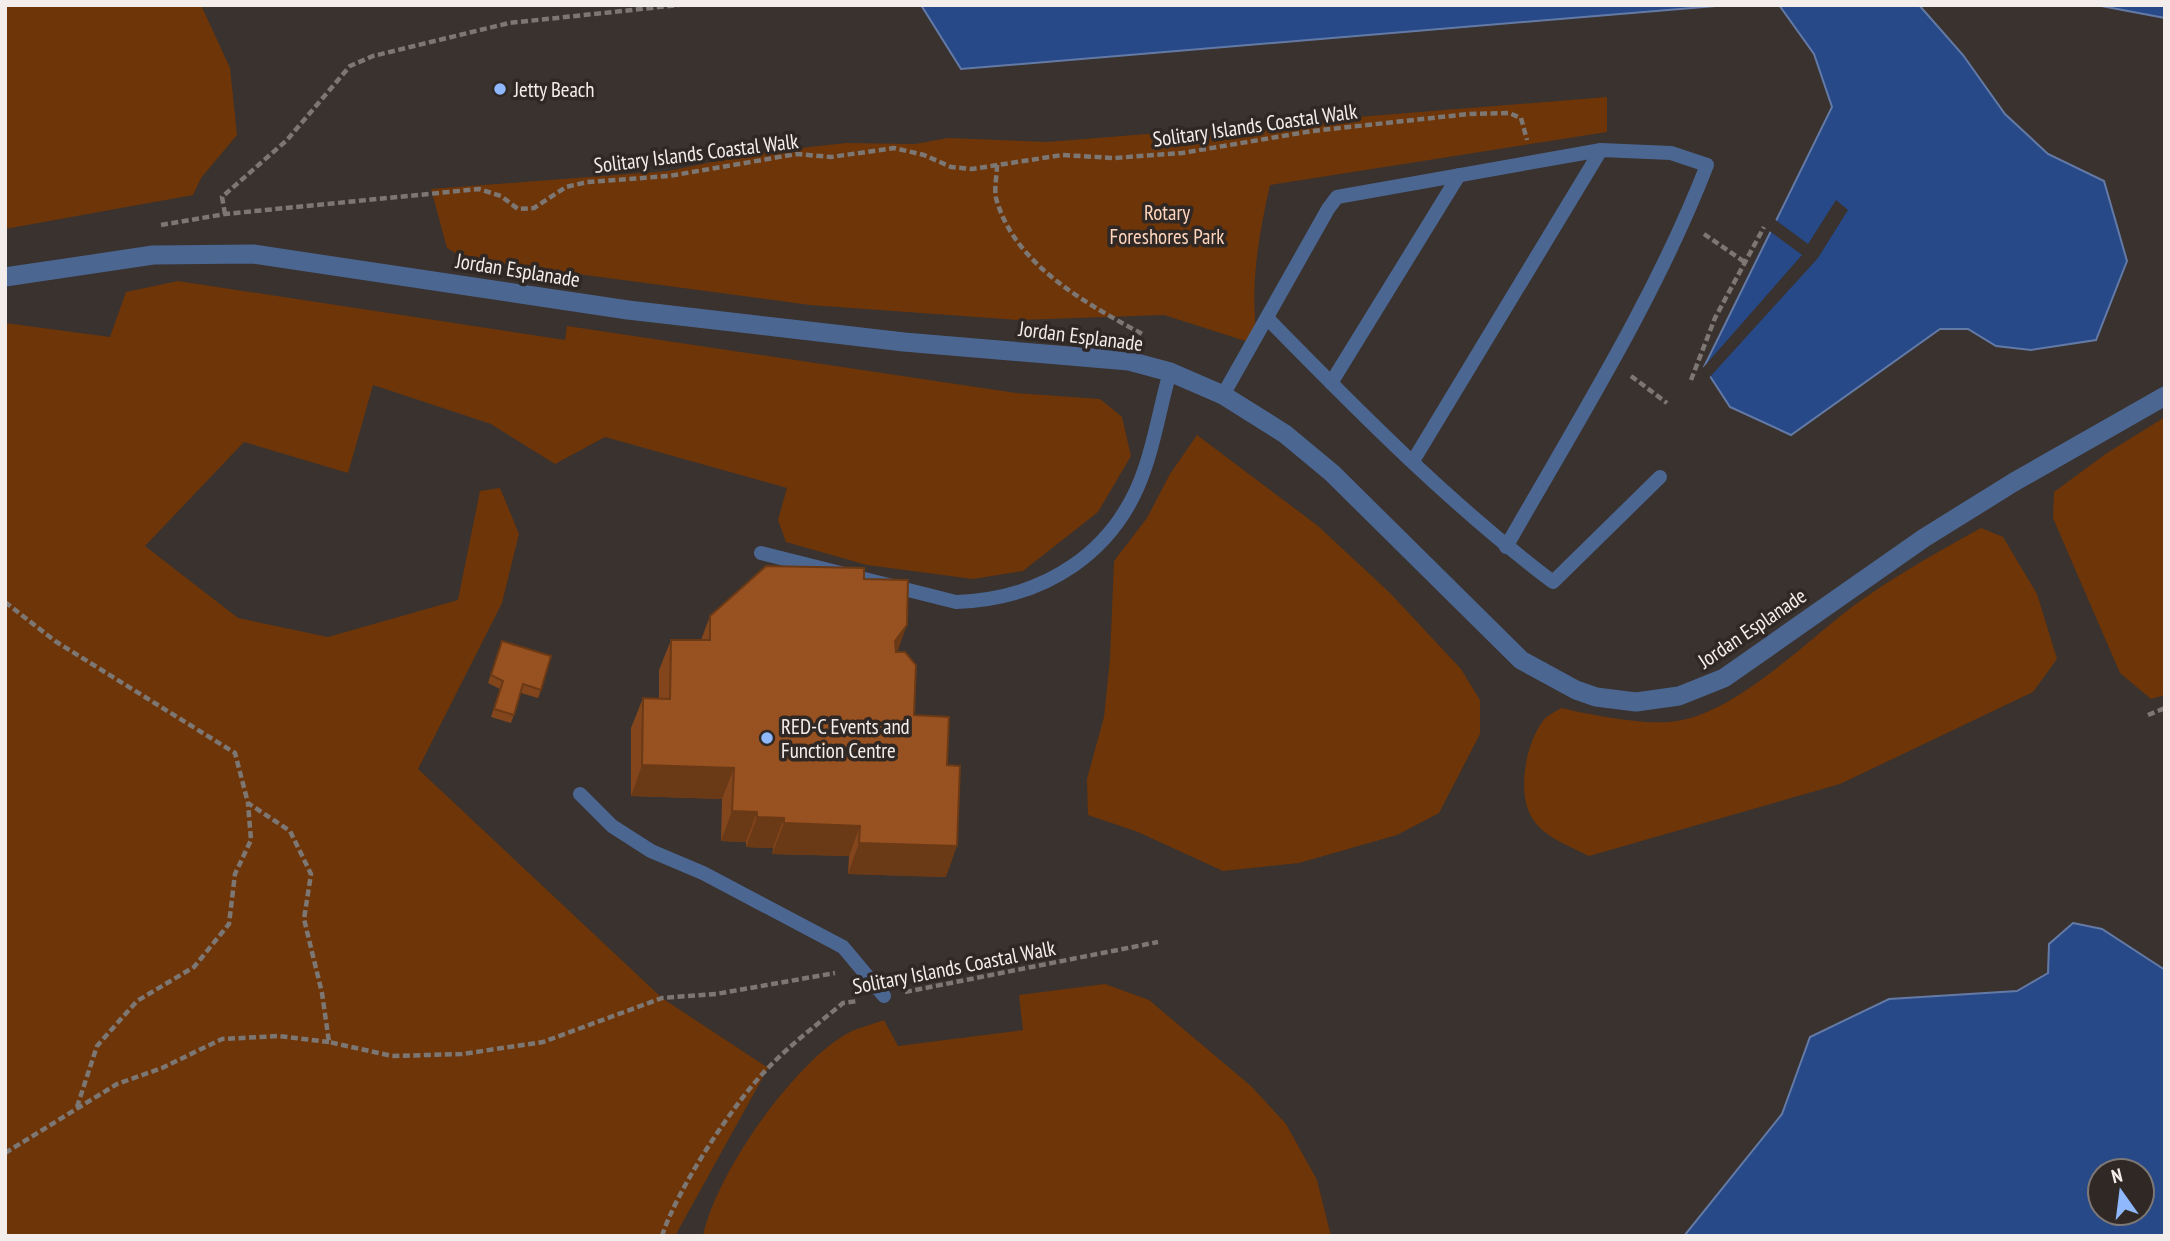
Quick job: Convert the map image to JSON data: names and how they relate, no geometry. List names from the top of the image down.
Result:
{
  "streets": {
    "street": ["Jordan Esplanade"],
    "path": ["Solitary Islands Coastal Walk"]
  },
  "parks": ["Rotary Foreshores Park"],
  "places": ["Jetty Beach", "RED-C Events and Function Centre"],
  "north": "top"
}
